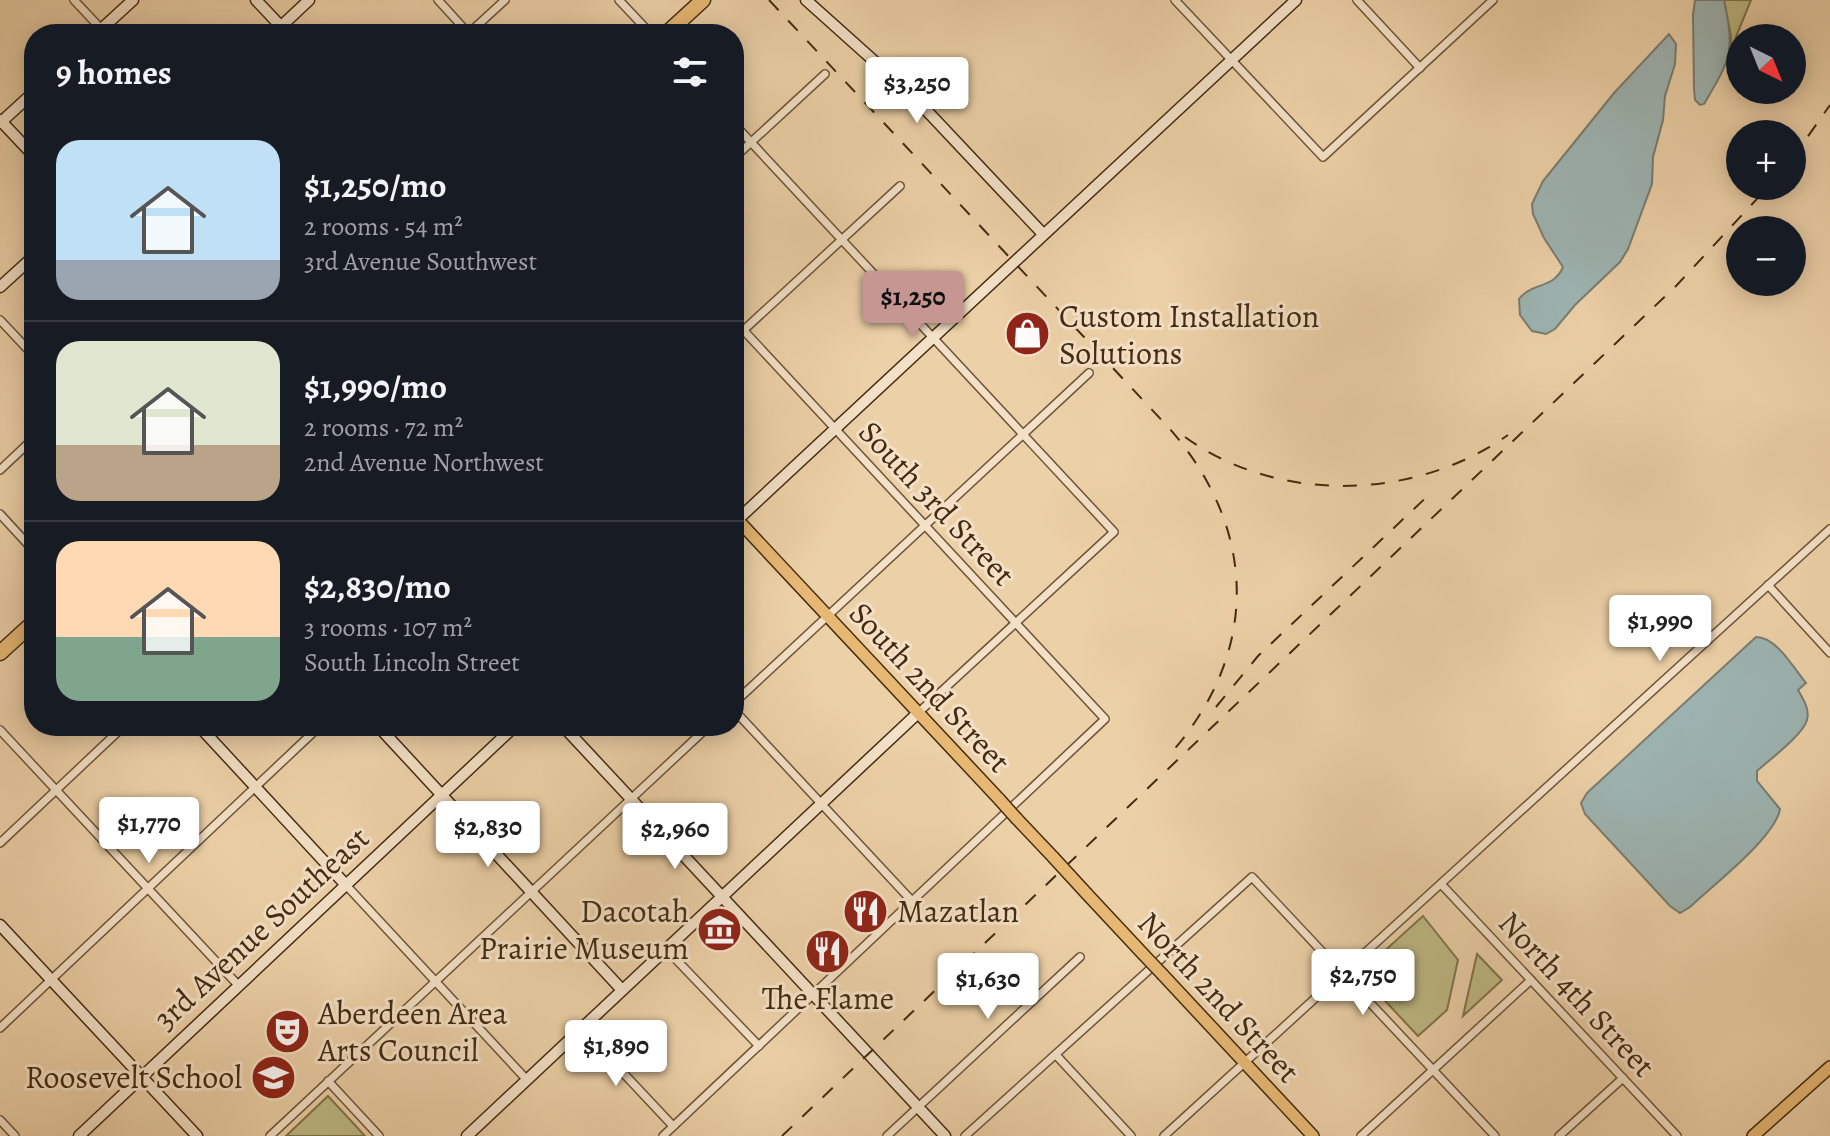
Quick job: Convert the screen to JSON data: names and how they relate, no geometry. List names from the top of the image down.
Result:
{
  "streets": {
    "main road": ["South 2nd Street", "North 2nd Street"],
    "street": ["South 3rd Street", "3rd Avenue Southeast", "North 4th Street"]
  },
  "crossings": [
    ["South 2nd Street", "North 2nd Street"]
  ],
  "places": {
    "shop": ["Custom Installation Solutions"],
    "restaurant": ["Mazatlan", "The Flame"],
    "museum": ["Dacotah Prairie Museum"],
    "theatre": ["Aberdeen Area Arts Council"],
    "school or university": ["Roosevelt School"]
  },
  "north": "bottom right",
  "page": {
    "map_buttons": ["+", "−"],
    "heading": "9 homes",
    "price": [
      "$3,250",
      "$1,250",
      "$1,990",
      "$1,770",
      "$2,830",
      "$2,960",
      "$2,750",
      "$1,630",
      "$1,890"
    ],
    "list": [
      {
        "name": "$1,250/mo",
        "note": "2 rooms · 54 m² · 3rd Avenue Southwest"
      },
      {
        "name": "$1,990/mo",
        "note": "2 rooms · 72 m² · 2nd Avenue Northwest"
      },
      {
        "name": "$2,830/mo",
        "note": "3 rooms · 107 m² · South Lincoln Street"
      }
    ]
  }
}
